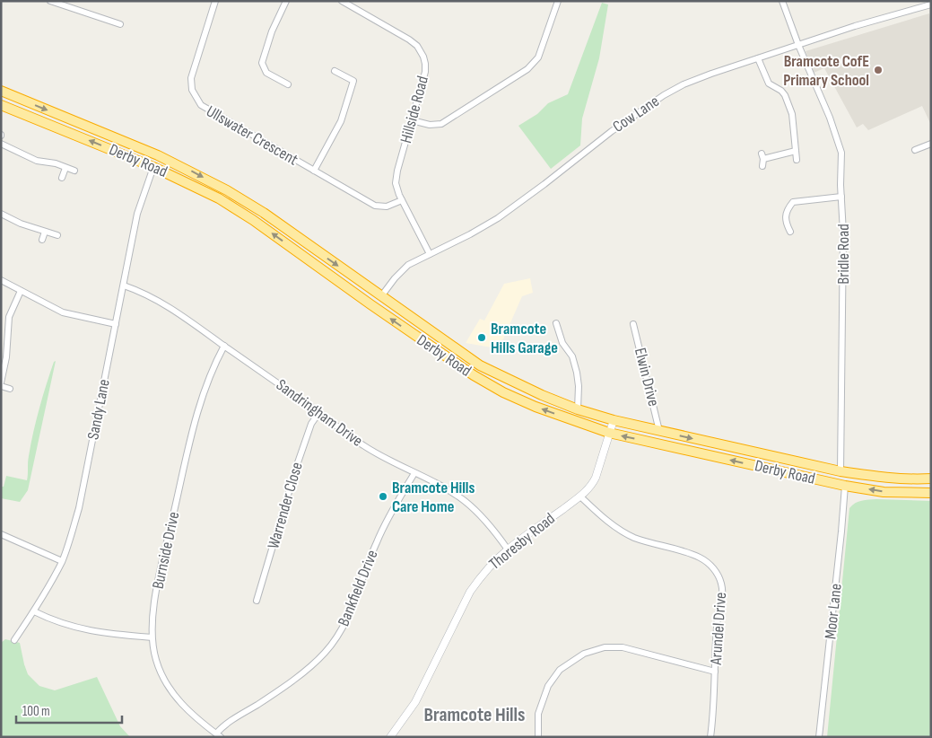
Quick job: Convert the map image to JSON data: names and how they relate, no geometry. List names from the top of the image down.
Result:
{
  "streets": {
    "highway": ["Derby Road"],
    "street": [
      "Hillside Road",
      "Cow Lane",
      "Ullswater Crescent",
      "Bridle Road",
      "Elwin Drive",
      "Sandy Lane",
      "Sandringham Drive",
      "Warrender Close",
      "Thoresby Road",
      "Burnside Drive",
      "Bankfield Drive",
      "Moor Lane",
      "Arundel Drive"
    ]
  },
  "crossings": [
    ["Hillside Road", "Cow Lane"],
    ["Hillside Road", "Ullswater Crescent"],
    ["Cow Lane", "Derby Road"],
    ["Cow Lane", "Bridle Road"],
    ["Derby Road", "Bridle Road"],
    ["Derby Road", "Elwin Drive"],
    ["Derby Road", "Sandy Lane"],
    ["Derby Road", "Thoresby Road"],
    ["Derby Road", "Moor Lane"],
    ["Sandy Lane", "Sandringham Drive"],
    ["Sandringham Drive", "Warrender Close"],
    ["Sandringham Drive", "Thoresby Road"],
    ["Sandringham Drive", "Burnside Drive"],
    ["Sandringham Drive", "Bankfield Drive"],
    ["Thoresby Road", "Arundel Drive"],
    ["Burnside Drive", "Bankfield Drive"]
  ],
  "districts": ["Bramcote Hills"],
  "places": ["Bramcote CofE Primary School", "Bramcote Hills Garage", "Bramcote Hills Care Home"],
  "scale_bar": "100 m"
}
